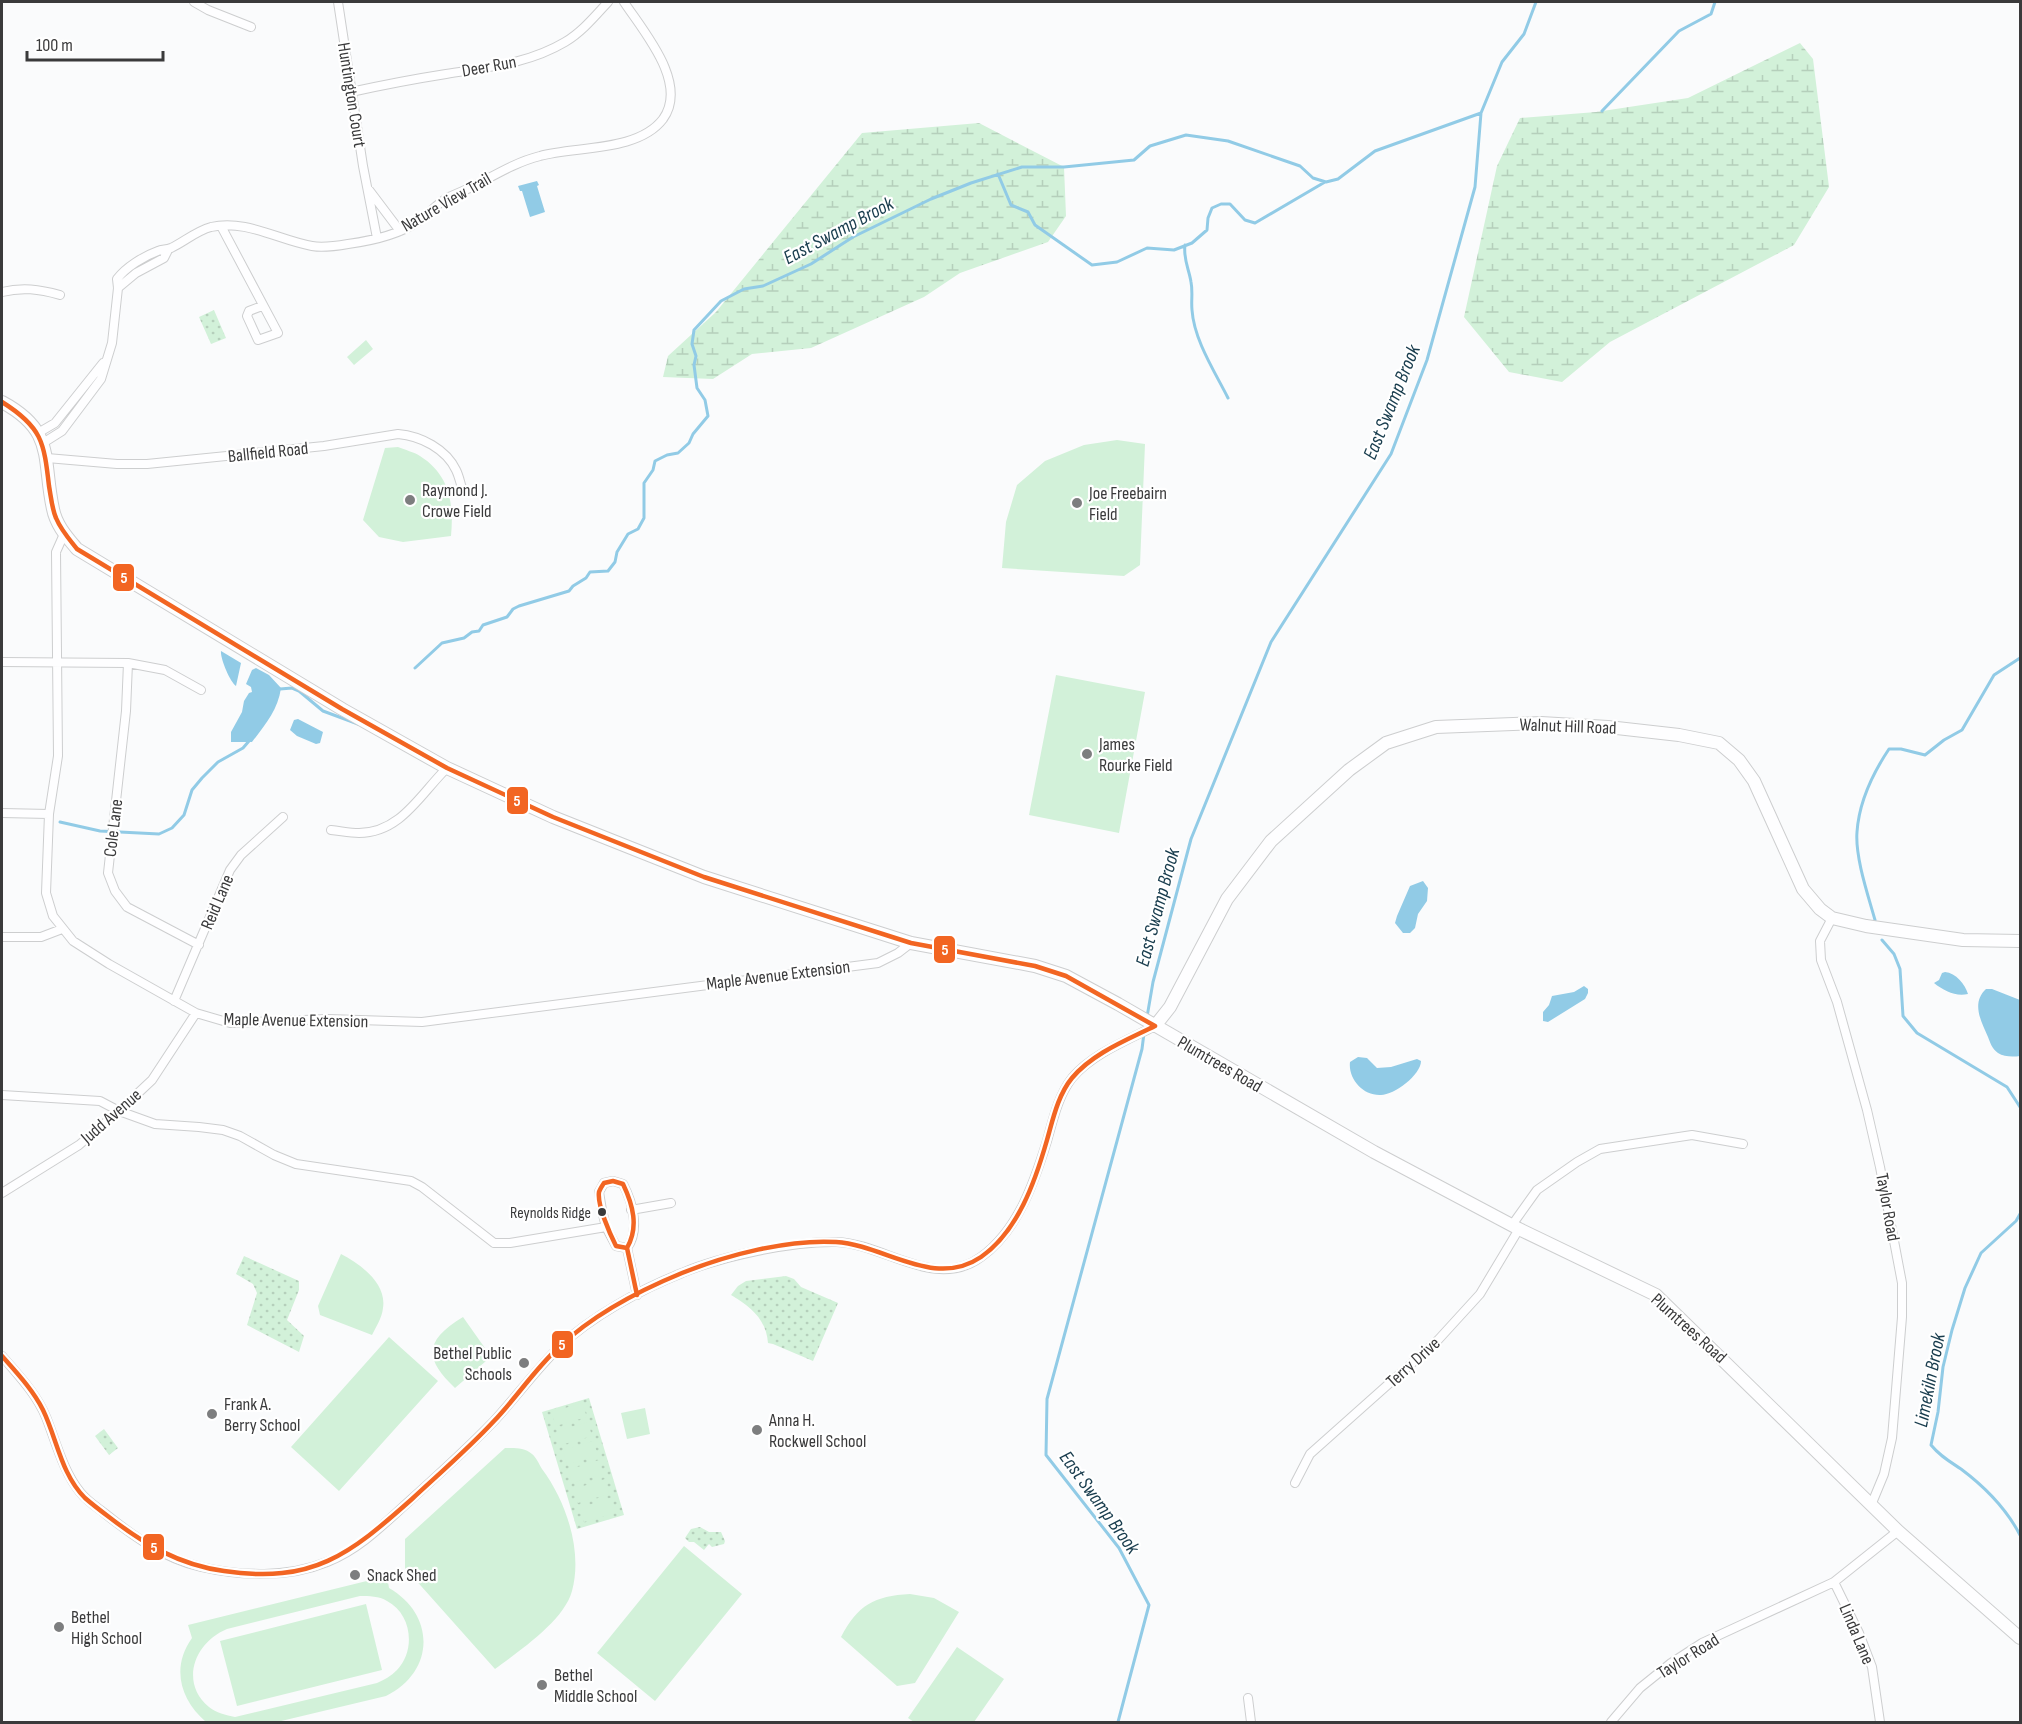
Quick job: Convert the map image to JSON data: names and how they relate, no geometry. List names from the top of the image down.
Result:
{
  "streets": {
    "main road": ["Walnut Hill Road", "Plumtrees Road"],
    "street": [
      "Deer Run",
      "Huntington Court",
      "Nature View Trail",
      "Ballfield Road",
      "Cole Lane",
      "Reid Lane",
      "Maple Avenue Extension",
      "Judd Avenue",
      "Taylor Road",
      "Terry Drive",
      "Linda Lane"
    ]
  },
  "crossings": [
    ["Deer Run", "Huntington Court"],
    ["Huntington Court", "Nature View Trail"],
    ["Walnut Hill Road", "Plumtrees Road"],
    ["Walnut Hill Road", "Taylor Road"],
    ["Cole Lane", "Reid Lane"],
    ["Reid Lane", "Maple Avenue Extension"],
    ["Maple Avenue Extension", "Plumtrees Road"],
    ["Maple Avenue Extension", "Judd Avenue"],
    ["Plumtrees Road", "Taylor Road"],
    ["Plumtrees Road", "Terry Drive"],
    ["Taylor Road", "Linda Lane"]
  ],
  "water": ["East Swamp Brook", "Limekiln Brook"],
  "places": [
    "Raymond J. Crowe Field",
    "Joe Freebairn Field",
    "James Rourke Field",
    "Reynolds Ridge",
    "Bethel Public Schools",
    "Frank A. Berry School",
    "Anna H. Rockwell School",
    "Snack Shed",
    "Bethel High School",
    "Bethel Middle School"
  ],
  "lines": ["transit line 5"],
  "scale_bar": "100 m"
}
